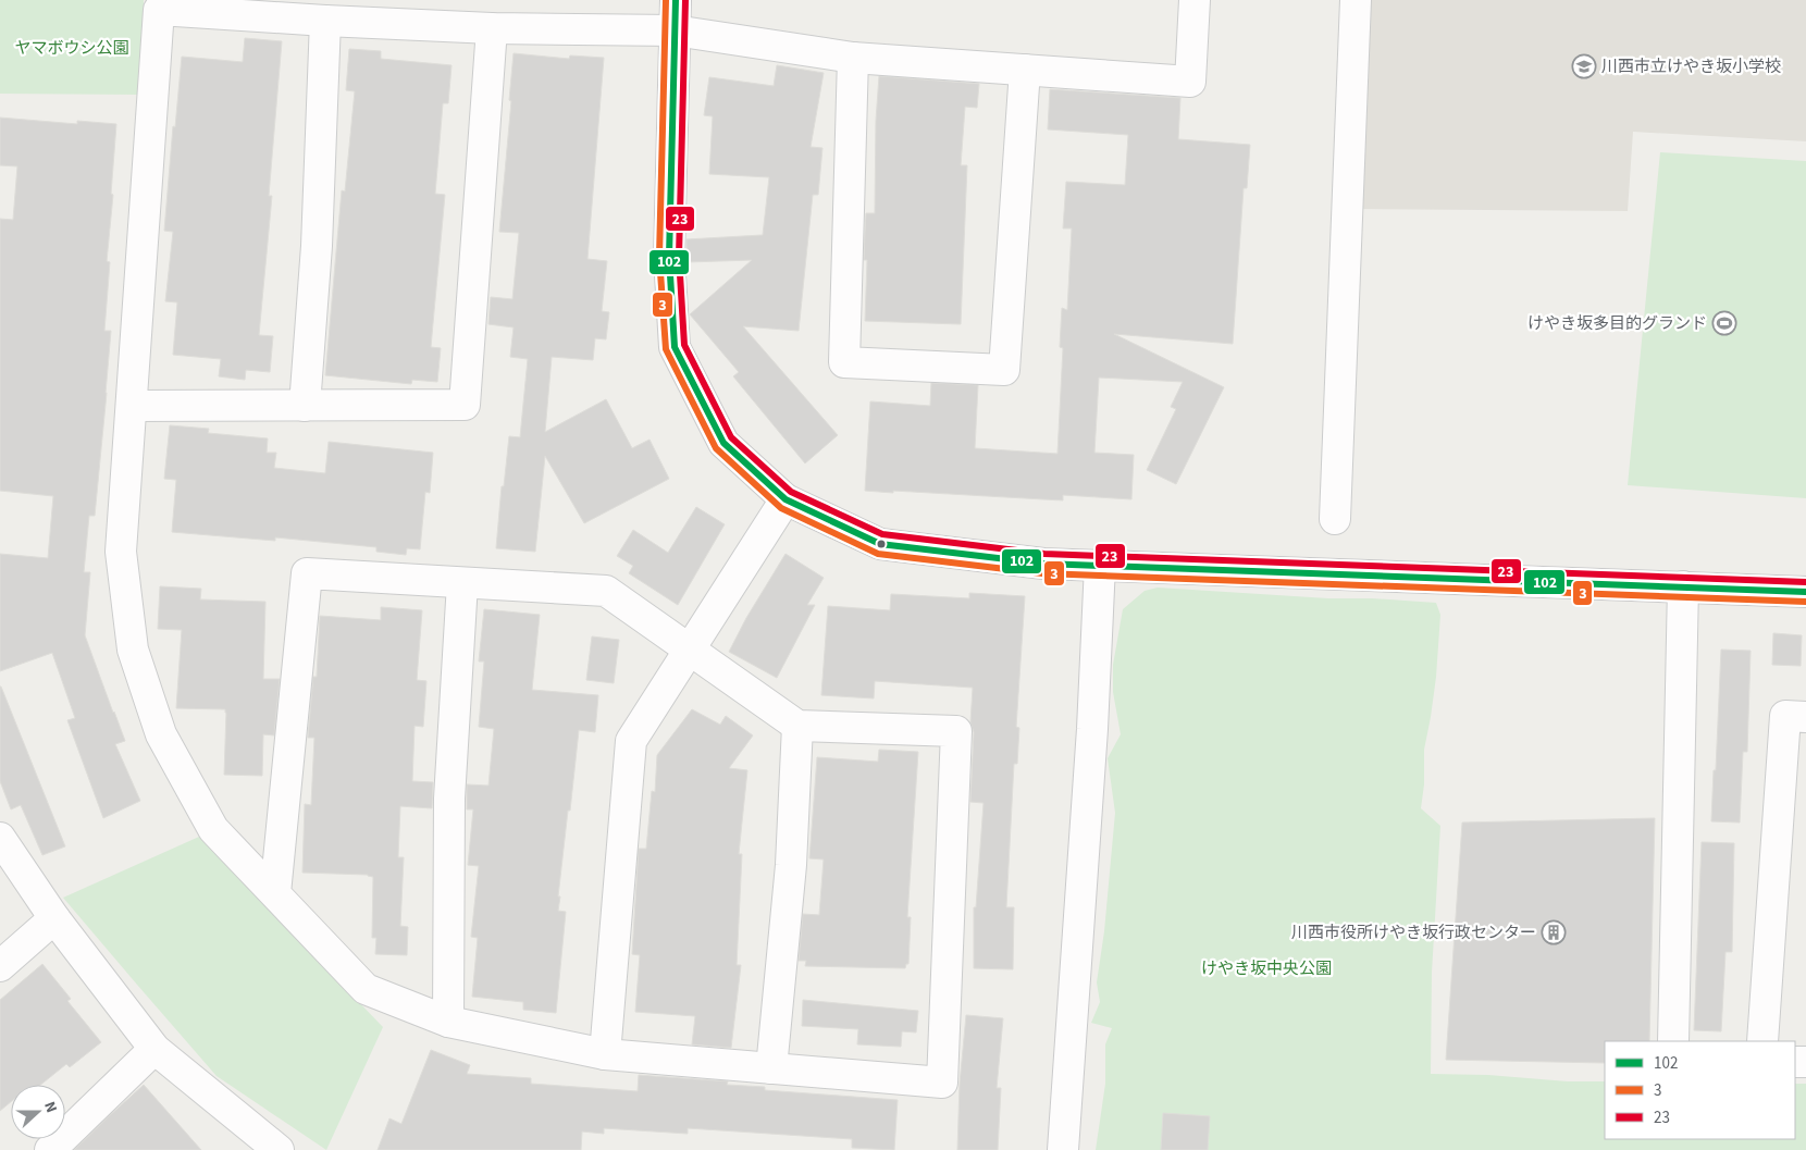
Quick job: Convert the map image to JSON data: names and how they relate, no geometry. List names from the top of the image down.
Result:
{
  "parks": ["ヤマボウシ公園", "けやき坂中央公園"],
  "places": {
    "school or university": ["川西市立けやき坂小学校"],
    "sports": ["けやき坂多目的グランド"],
    "building": ["川西市役所けやき坂行政センター"]
  },
  "lines": ["transit line 102", "transit line 3", "transit line 23"],
  "legend": ["102", "3", "23"],
  "north": "right"
}
